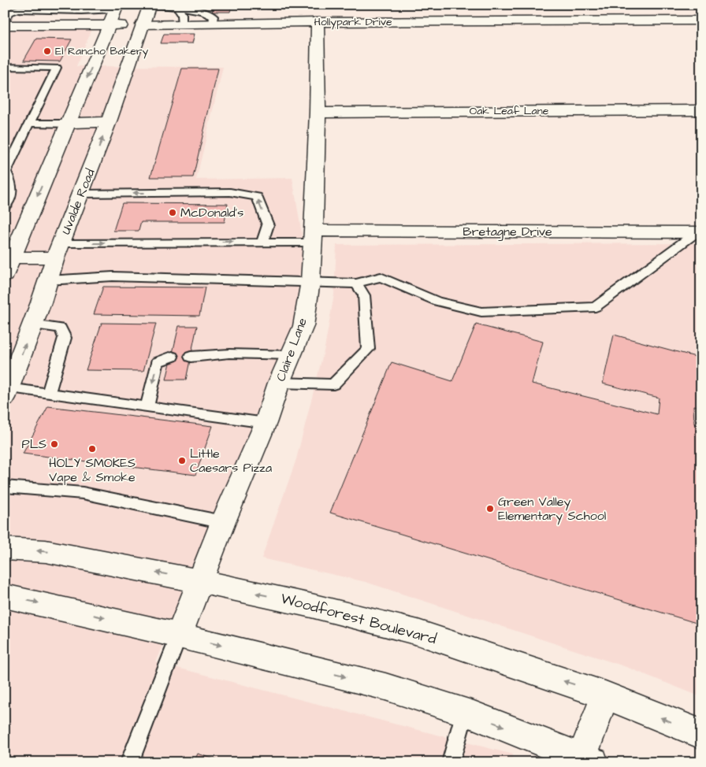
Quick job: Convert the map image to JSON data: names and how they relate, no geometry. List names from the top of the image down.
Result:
{
  "streets": {
    "street": [
      "Hollypark Drive",
      "Oak Leaf Lane",
      "Uvalde Road",
      "Bretagne Drive",
      "Claire Lane",
      "Woodforest Boulevard"
    ]
  },
  "crossings": [
    ["Hollypark Drive", "Uvalde Road"],
    ["Hollypark Drive", "Claire Lane"],
    ["Oak Leaf Lane", "Claire Lane"],
    ["Bretagne Drive", "Claire Lane"],
    ["Claire Lane", "Woodforest Boulevard"]
  ],
  "places": [
    "El Rancho Bakery",
    "McDonald's",
    "PLS",
    "HOLY SMOKES Vape & Smoke",
    "Little Caesars Pizza",
    "Green Valley Elementary School"
  ]
}
